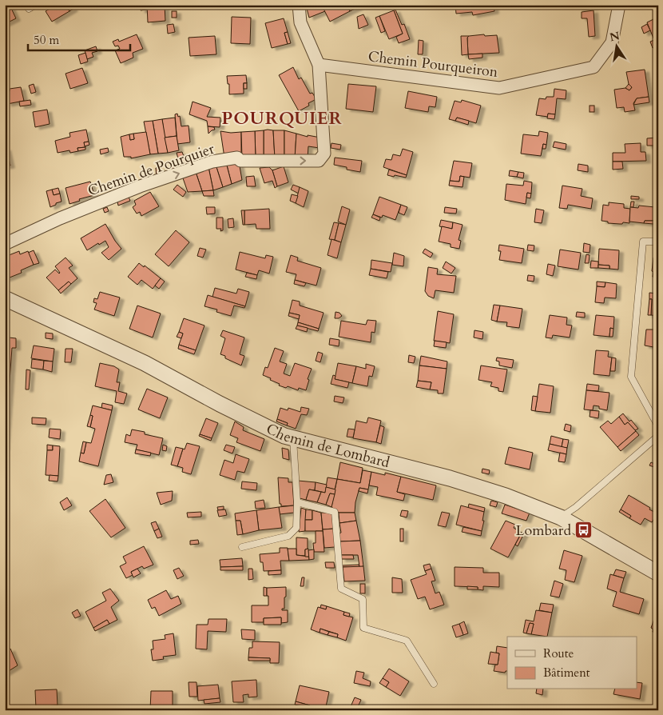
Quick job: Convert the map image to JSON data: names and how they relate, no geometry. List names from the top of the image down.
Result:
{
  "streets": {
    "street": ["Chemin Pourqueiron", "Chemin de Pourquier", "Chemin de Lombard"]
  },
  "crossings": [
    ["Chemin Pourqueiron", "Chemin de Pourquier"]
  ],
  "one_way": ["Chemin de Pourquier"],
  "districts": ["POURQUIER"],
  "places": {
    "bus stop": ["Lombard"]
  },
  "legend": ["Route", "Bâtiment"],
  "scale_bar": "50 m",
  "north": "top"
}
